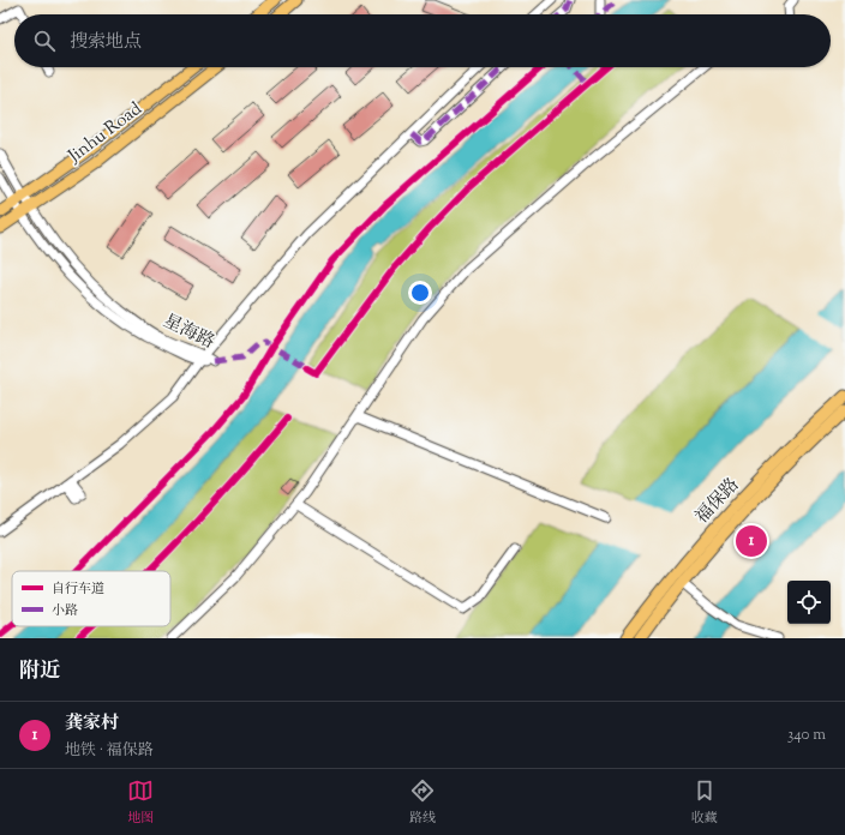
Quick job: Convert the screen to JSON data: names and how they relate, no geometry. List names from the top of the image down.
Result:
{
  "streets": {
    "main road": ["Jinhu Road", "福保路"],
    "street": ["星海路"]
  },
  "crossings": [
    ["Jinhu Road", "星海路"]
  ],
  "legend": ["自行车道", "小路"],
  "page": {
    "search": "搜索地点",
    "pins": "1",
    "heading": "附近",
    "list": [
      {
        "mark": "1",
        "name": "龚家村",
        "note": "地铁 · 福保路",
        "value": "340 m"
      }
    ],
    "nav": ["地图", "路线", "收藏"]
  }
}
